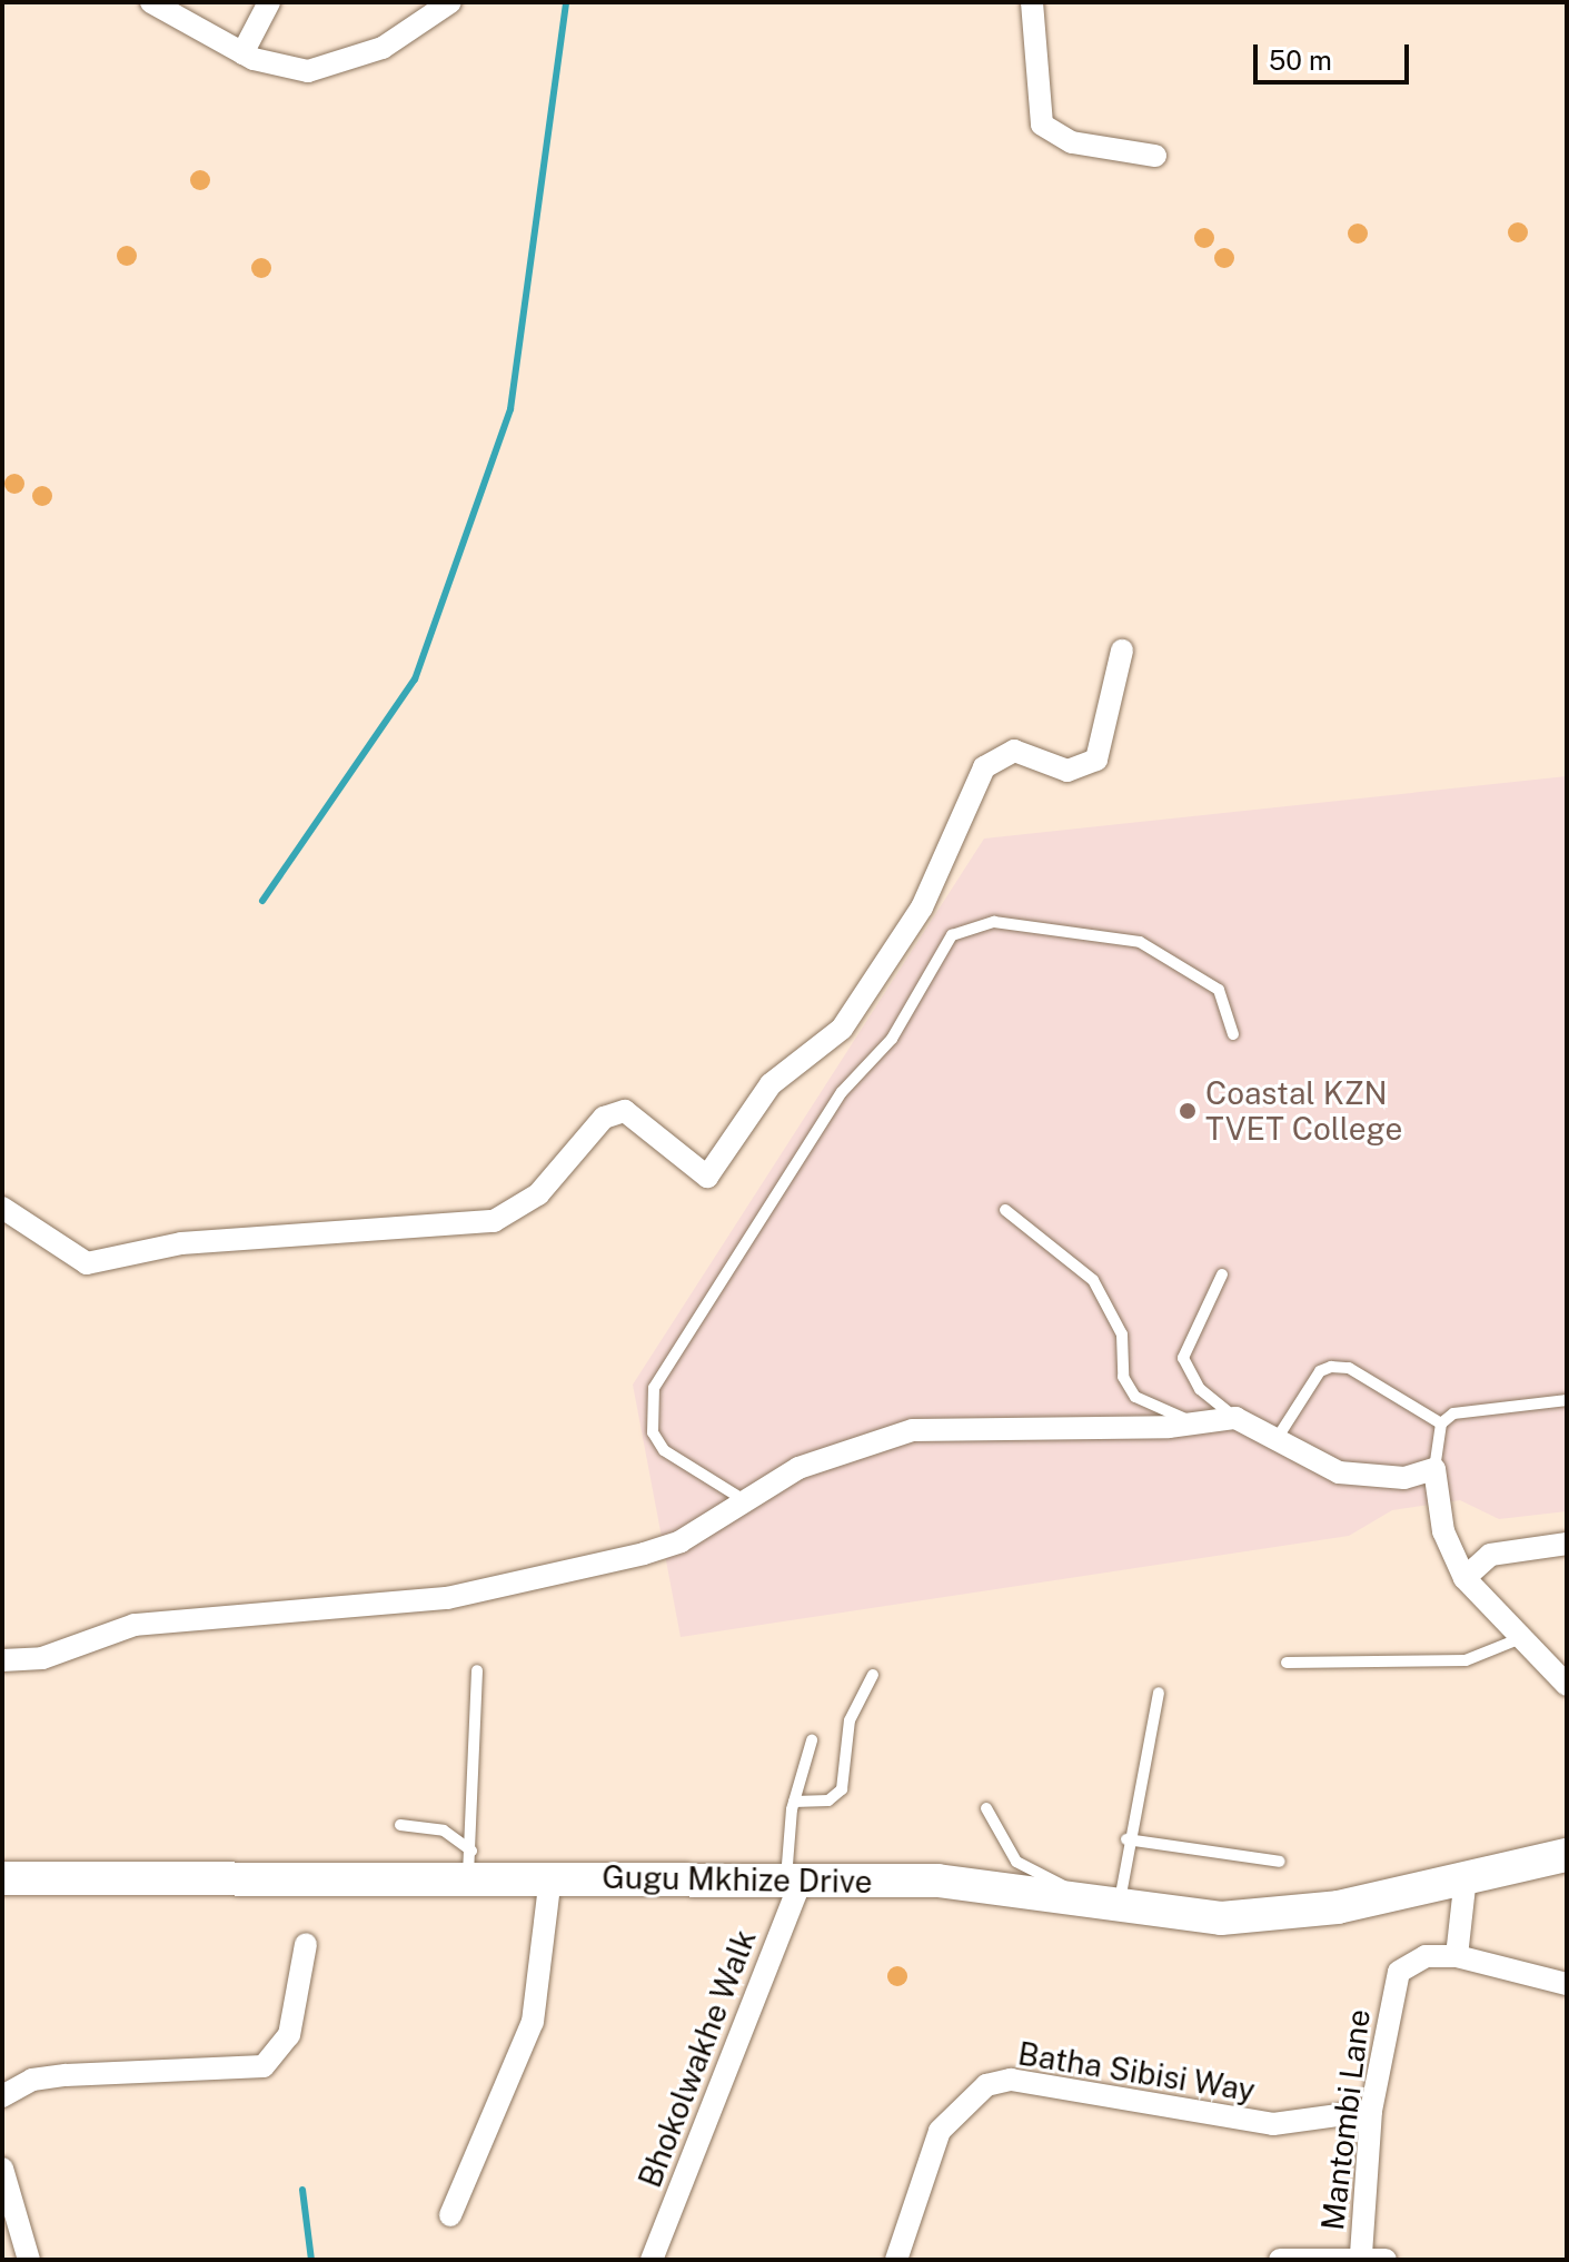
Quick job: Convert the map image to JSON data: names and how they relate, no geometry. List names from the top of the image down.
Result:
{
  "streets": {
    "street": [
      "Gugu Mkhize Drive",
      "Bhokolwakhe Walk",
      "Batha Sibisi Way",
      "Mantombi Lane"
    ]
  },
  "crossings": [
    ["Gugu Mkhize Drive", "Bhokolwakhe Walk"],
    ["Batha Sibisi Way", "Mantombi Lane"]
  ],
  "places": ["Coastal KZN TVET College"],
  "scale_bar": "50 m"
}
